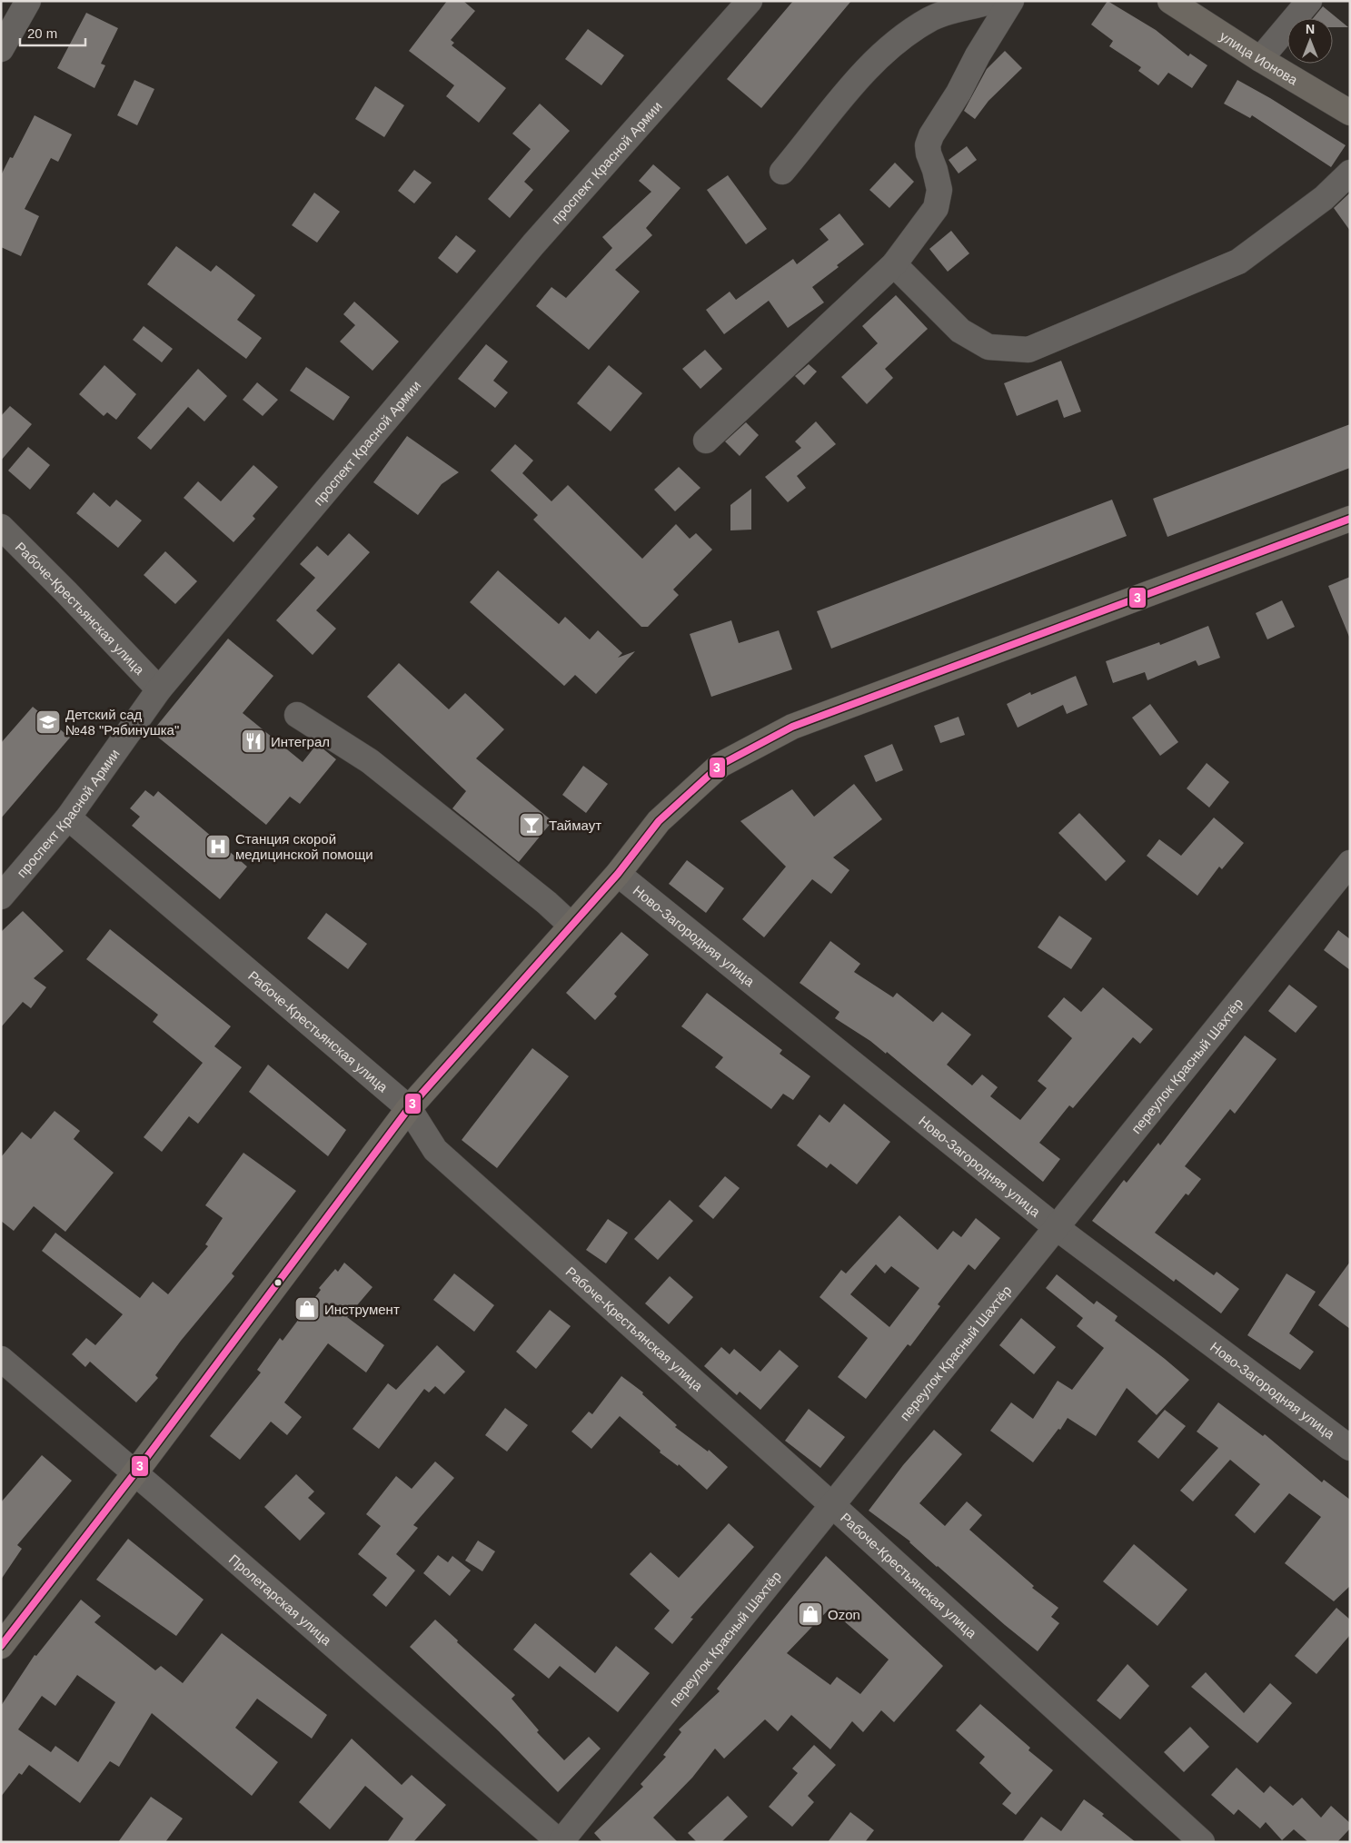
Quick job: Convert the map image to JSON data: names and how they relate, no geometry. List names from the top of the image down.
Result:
{
  "streets": {
    "main road": ["улица Ионова"],
    "street": [
      "проспект Красной Армии",
      "Рабоче-Крестьянская улица",
      "Ново-Загородняя улица",
      "переулок Красный Шахтёр",
      "Пролетарская улица"
    ]
  },
  "crossings": [
    ["проспект Красной Армии", "Рабоче-Крестьянская улица"],
    ["Рабоче-Крестьянская улица", "переулок Красный Шахтёр"],
    ["Ново-Загородняя улица", "переулок Красный Шахтёр"],
    ["переулок Красный Шахтёр", "Пролетарская улица"]
  ],
  "places": {
    "school or university": ["Детский сад №48 \"Рябинушка\""],
    "restaurant": ["Интеграл"],
    "bar": ["Таймаут"],
    "hospital": ["Станция скорой медицинской помощи"],
    "shop": ["Инструмент", "Ozon"]
  },
  "lines": ["transit line 3"],
  "scale_bar": "20 m",
  "north": "top"
}
